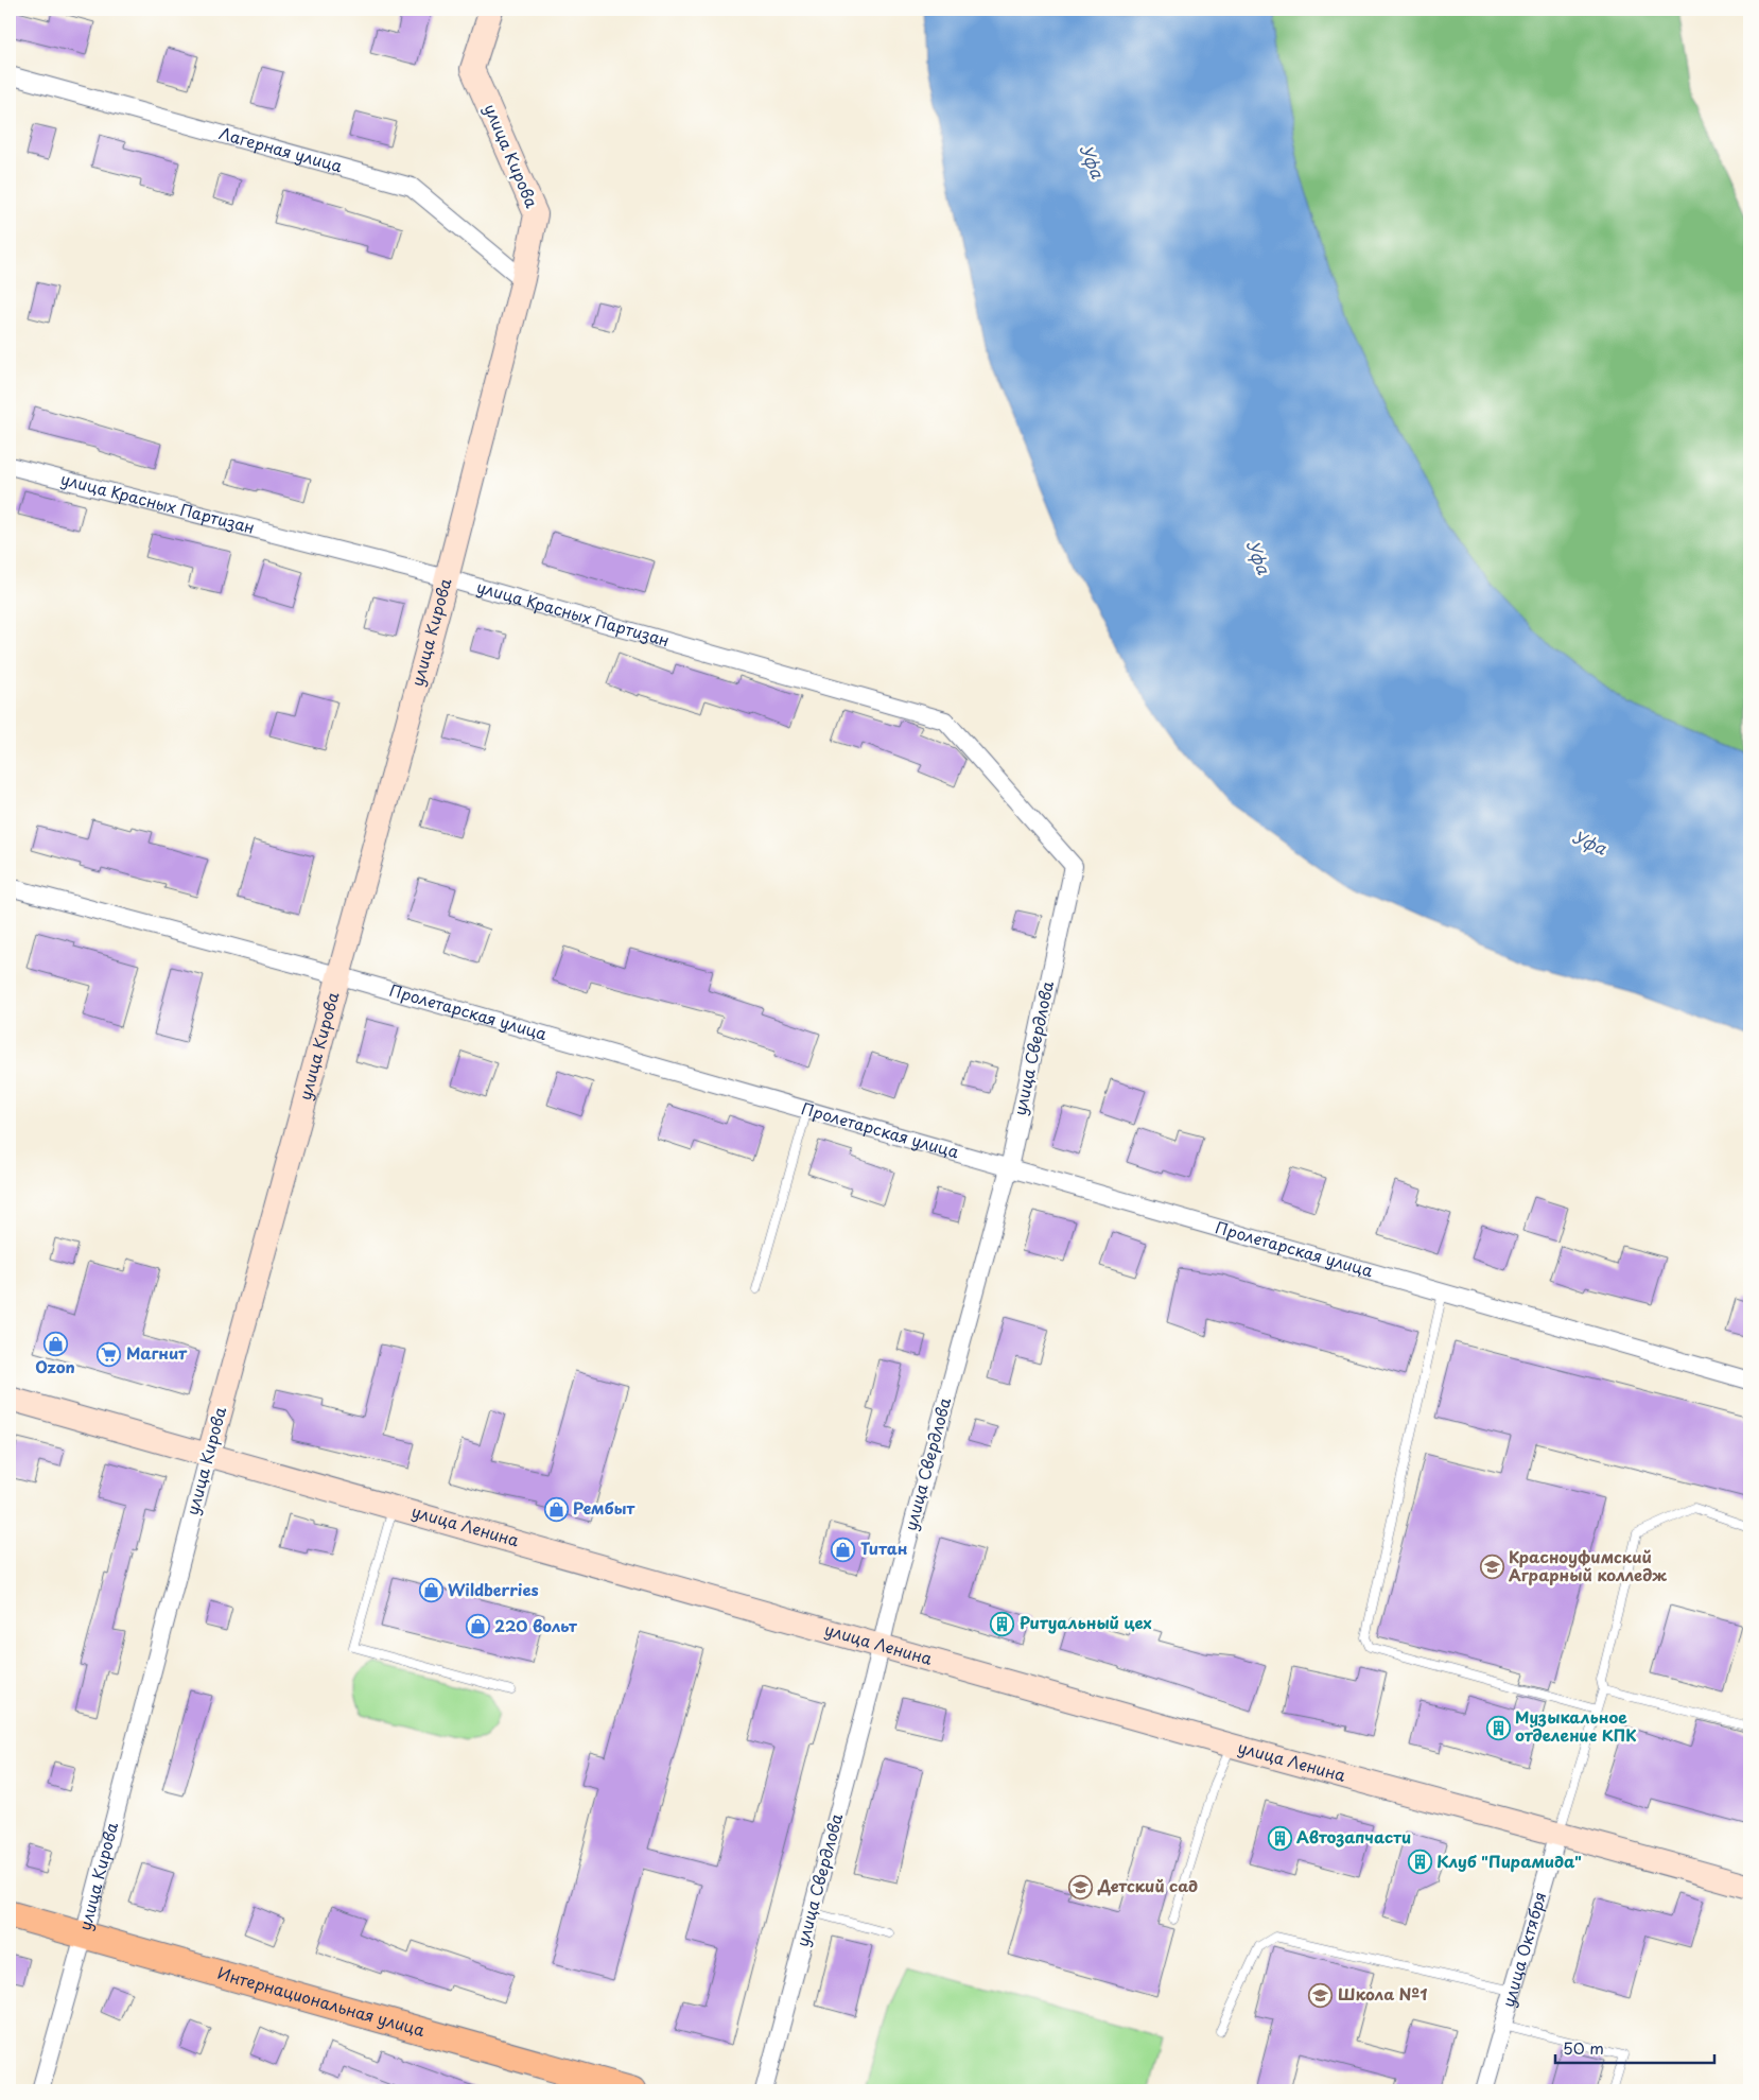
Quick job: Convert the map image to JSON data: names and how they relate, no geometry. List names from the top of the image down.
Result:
{
  "streets": {
    "main road": ["улица Кирова", "улица Ленина", "Интернациональная улица"],
    "street": [
      "Лагерная улица",
      "улица Красных Партизан",
      "Пролетарская улица",
      "улица Свердлова",
      "улица Октября"
    ]
  },
  "crossings": [
    ["Лагерная улица", "улица Кирова"],
    ["улица Кирова", "улица Красных Партизан"],
    ["улица Кирова", "Пролетарская улица"],
    ["улица Кирова", "улица Ленина"],
    ["улица Кирова", "Интернациональная улица"],
    ["улица Красных Партизан", "улица Свердлова"],
    ["Пролетарская улица", "улица Свердлова"],
    ["улица Свердлова", "улица Ленина"],
    ["улица Ленина", "улица Октября"]
  ],
  "water": ["Уфа"],
  "places": {
    "shop": [
      "Ozon",
      "Рембыт",
      "Титан",
      "Wildberries",
      "220 вольт"
    ],
    "supermarket": ["Магнит"],
    "school or university": ["Красноуфимский Аграрный колледж", "Детский сад", "Школа №1"],
    "building": [
      "Ритуальный цех",
      "Музыкальное отделение КПК",
      "Автозапчасти",
      "Клуб \"Пирамида\""
    ]
  },
  "scale_bar": "50 m"
}
